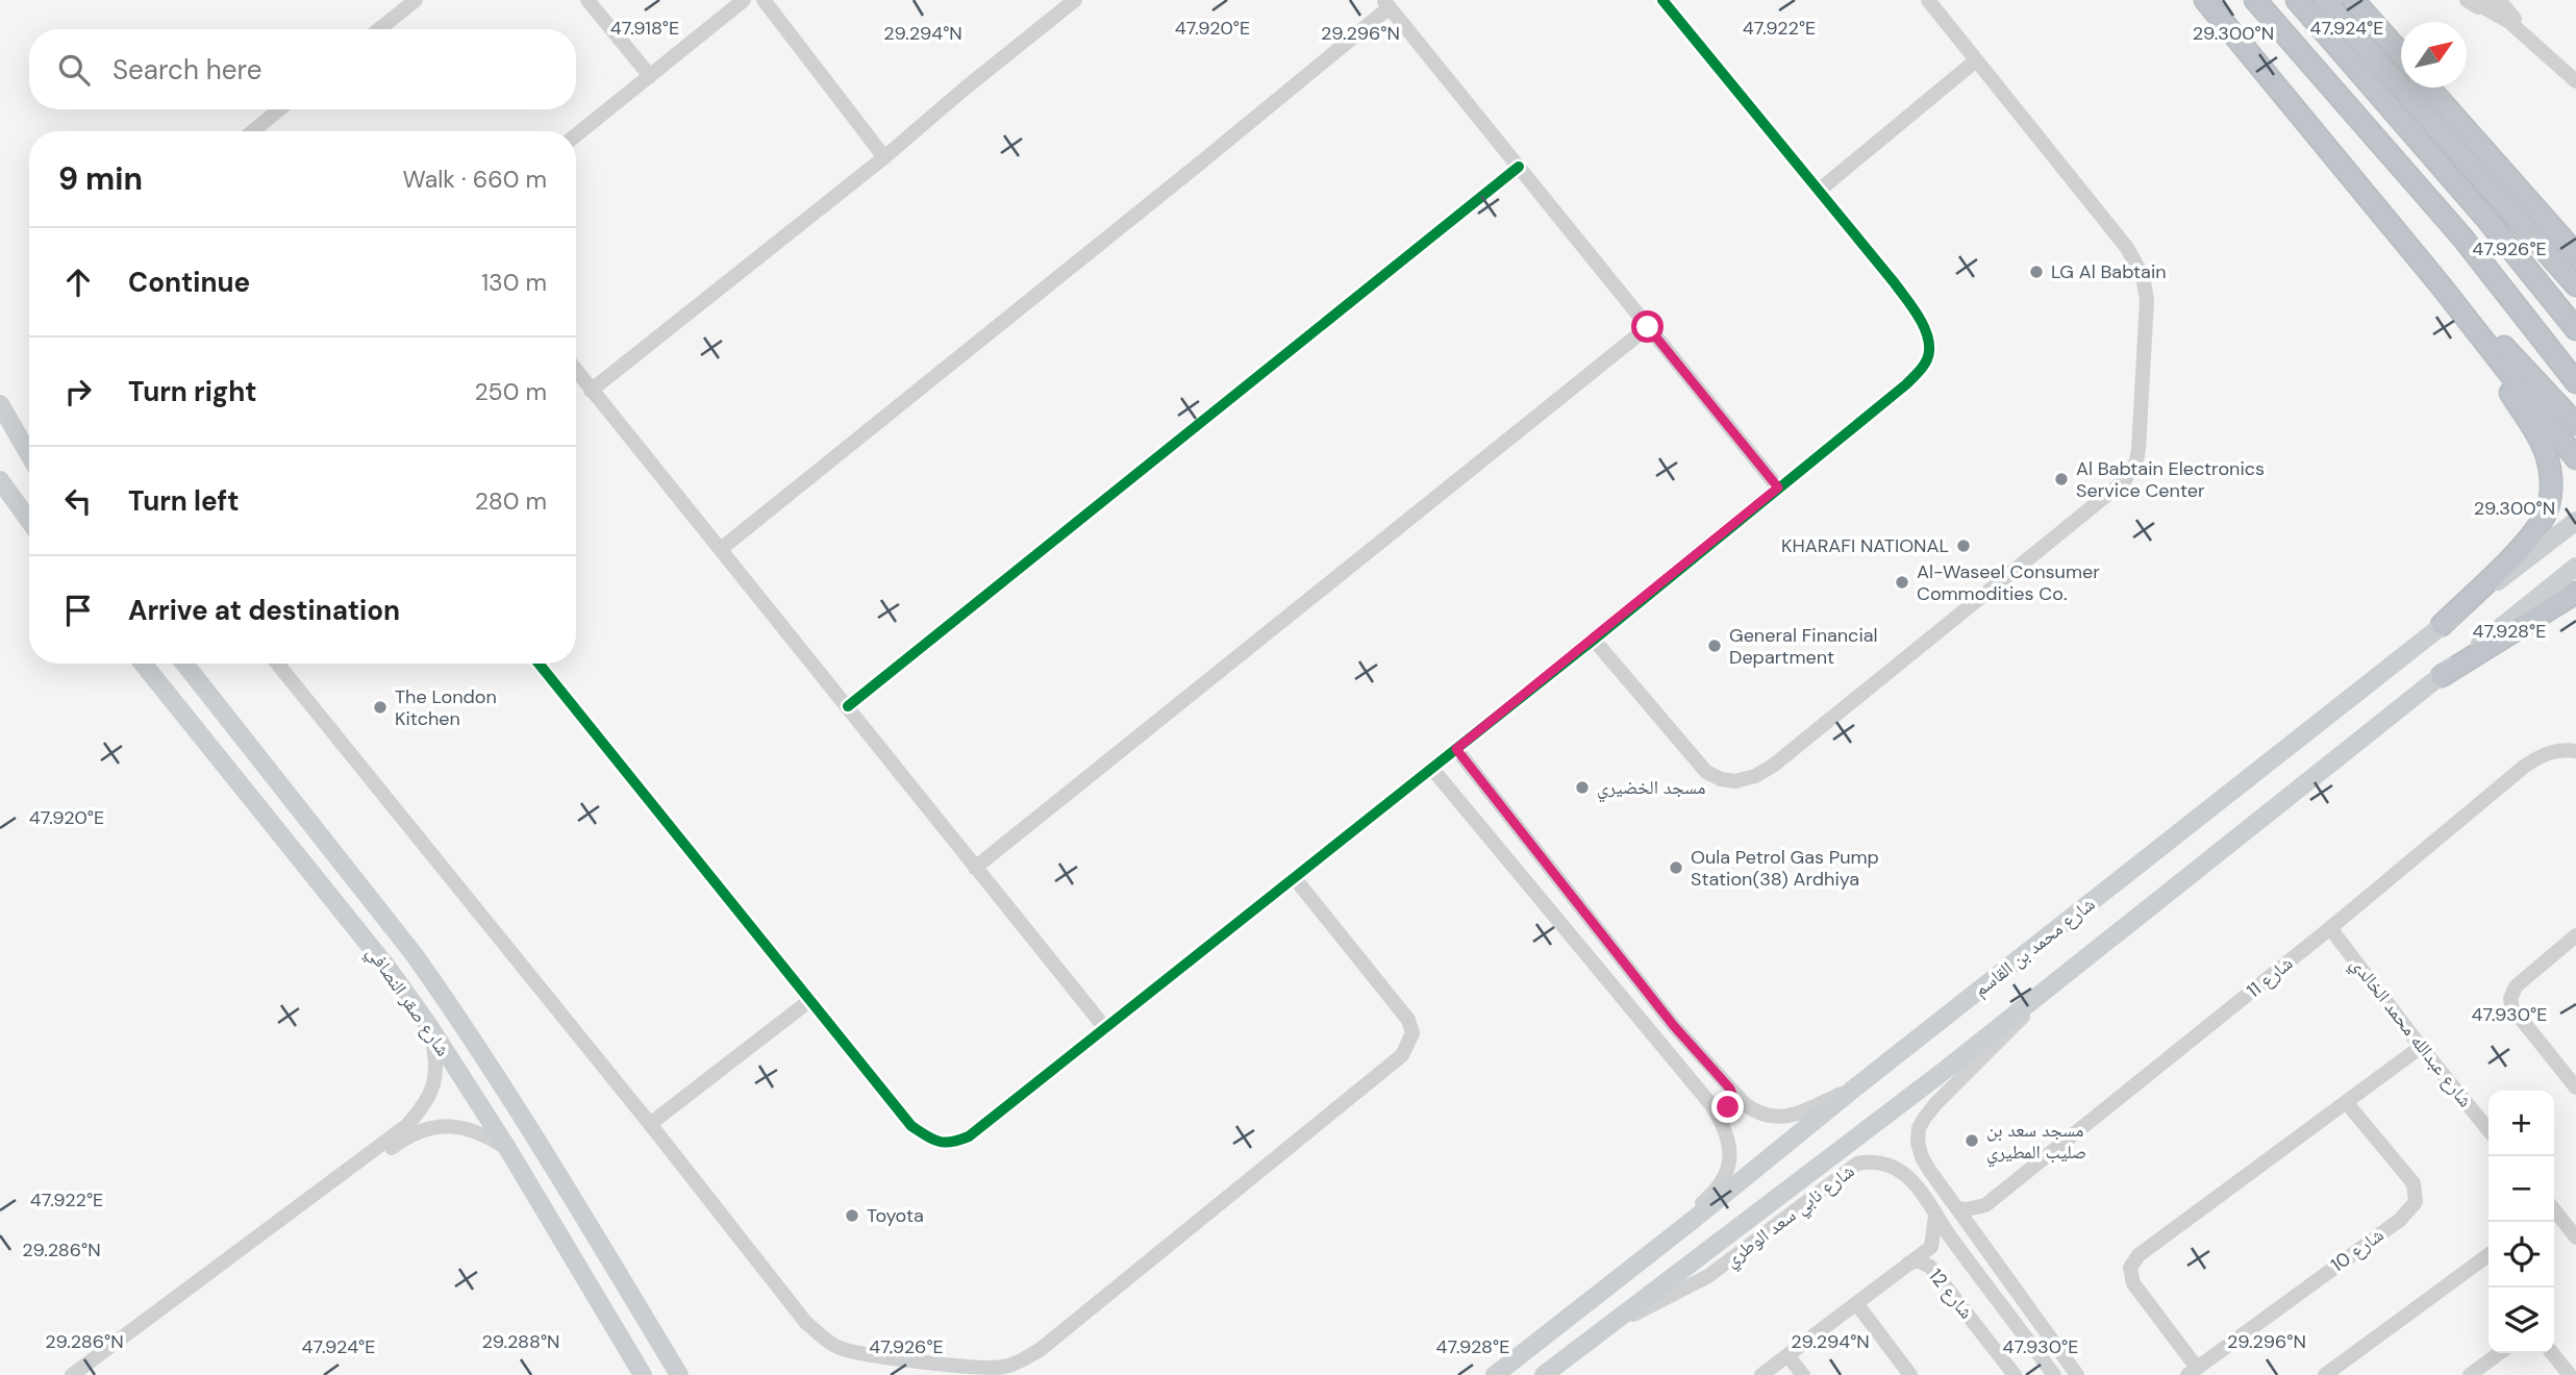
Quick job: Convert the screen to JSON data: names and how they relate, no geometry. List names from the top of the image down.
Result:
{
  "streets": {
    "main road": ["شارع محمد بن القاسم", "شارع صقر النصافي"],
    "street": [
      "شارع 11",
      "شارع عبدالله محمد الخالدي",
      "شارع نابي سعد الوطري",
      "شارع 10",
      "شارع 12"
    ]
  },
  "crossings": [
    ["شارع 11", "شارع عبدالله محمد الخالدي"],
    ["شارع عبدالله محمد الخالدي", "شارع 10"]
  ],
  "places": [
    "LG Al Babtain",
    "Al Babtain Electronics Service Center",
    "KHARAFI NATIONAL",
    "Al-Waseel Consumer Commodities Co.",
    "General Financial Department",
    "The London Kitchen",
    "مسجد الخضيري",
    "Oula Petrol Gas Pump Station(38) Ardhiya",
    "مسجد سعد بن صليب المطيري",
    "Toyota"
  ],
  "north": "top right",
  "page": {
    "search": "Search here",
    "heading": ["9 min", "Walk · 660 m"],
    "list": [
      ["Continue", "130 m"],
      ["Turn right", "250 m"],
      ["Turn left", "280 m"],
      "Arrive at destination"
    ],
    "map_buttons": ["+", "−"]
  },
  "coordinates": [
    "47.922°E",
    "47.918°E",
    "47.920°E",
    "47.924°E",
    "29.294°N",
    "29.296°N",
    "29.300°N",
    "47.926°E",
    "47.928°E",
    "47.930°E",
    "29.286°N",
    "29.288°N"
  ]
}
